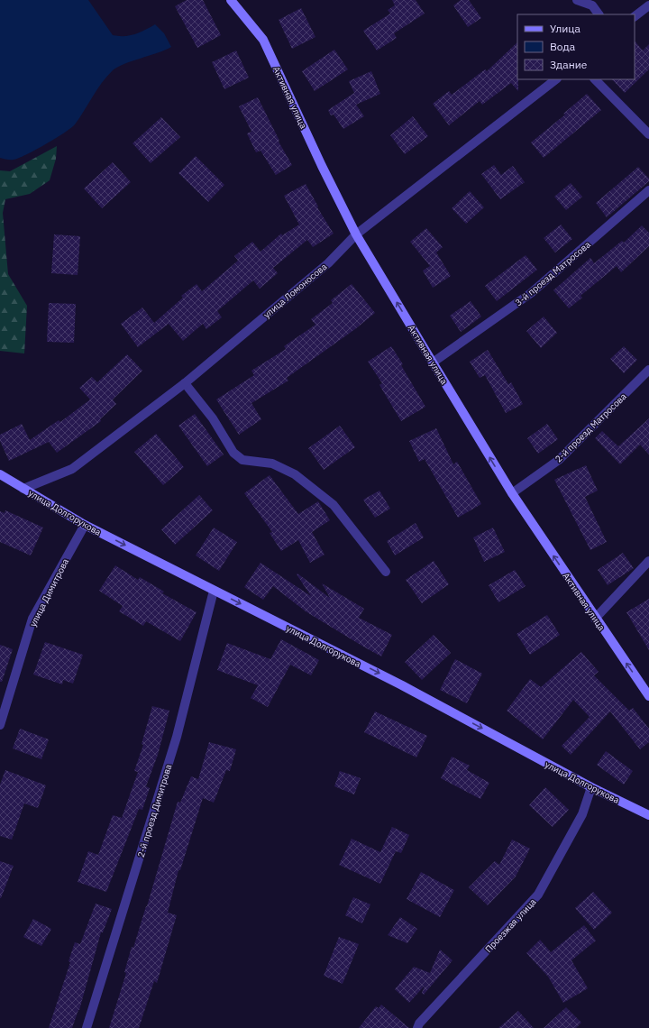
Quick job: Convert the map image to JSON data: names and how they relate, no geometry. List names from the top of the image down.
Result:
{
  "streets": {
    "main road": ["Активная улица", "улица Долгорукова"],
    "street": [
      "3-й проезд Матросова",
      "улица Ломоносова",
      "2-й проезд Матросова",
      "улица Димитрова",
      "2-й проезд Димитрова",
      "Проезжая улица"
    ]
  },
  "crossings": [
    ["Активная улица", "3-й проезд Матросова"],
    ["Активная улица", "улица Ломоносова"],
    ["Активная улица", "2-й проезд Матросова"],
    ["улица Ломоносова", "улица Долгорукова"],
    ["улица Долгорукова", "улица Димитрова"],
    ["улица Долгорукова", "2-й проезд Димитрова"],
    ["улица Долгорукова", "Проезжая улица"]
  ],
  "one_way": ["Активная улица", "улица Долгорукова"],
  "legend": ["Улица", "Вода", "Здание"]
}
